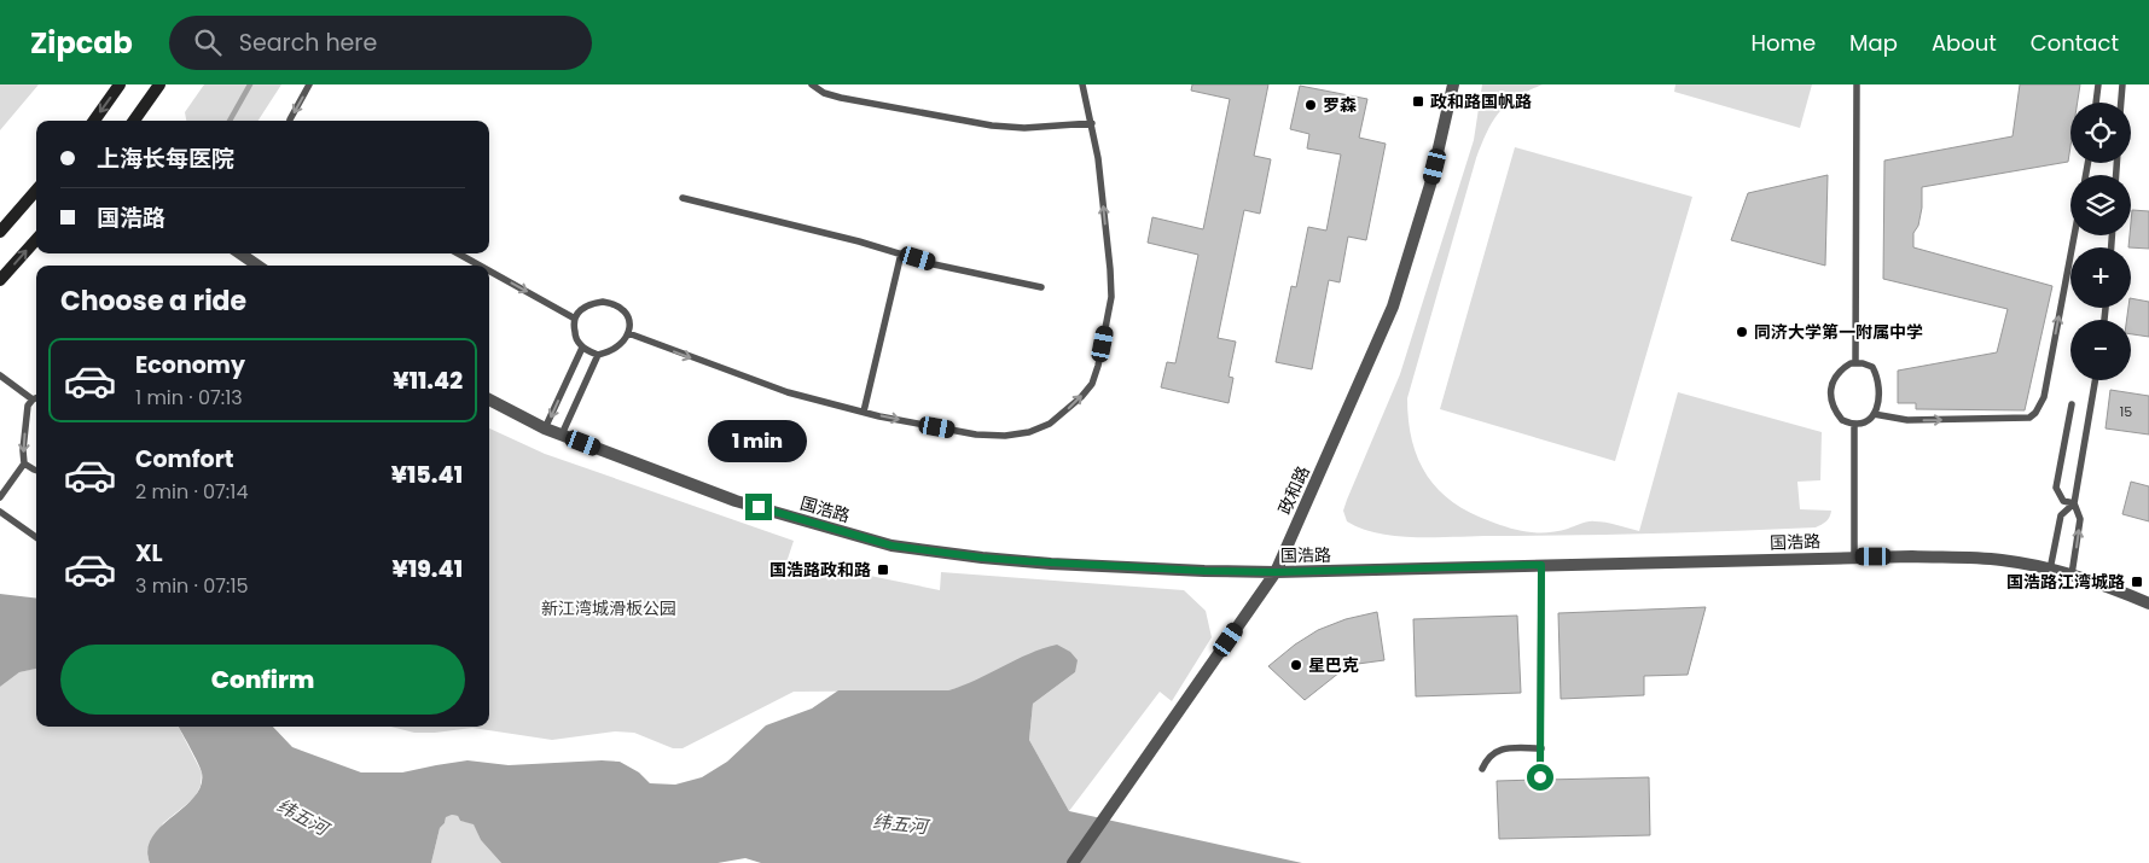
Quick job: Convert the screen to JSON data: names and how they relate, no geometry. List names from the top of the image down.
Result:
{
  "streets": {
    "street": ["政和路", "国浩路"]
  },
  "crossings": [
    ["政和路", "国浩路"]
  ],
  "water": ["纬五河"],
  "parks": ["新江湾城滑板公园"],
  "places": {
    "transit": ["政和路国帆路", "国浩路政和路", "国浩路江湾城路"],
    "other": ["罗森", "同济大学第一附属中学", "星巴克"]
  },
  "house_numbers": ["15"],
  "page": {
    "header": "Zipcab",
    "search": "Search here",
    "nav": [
      "Home",
      "Map",
      "About",
      "Contact"
    ],
    "map_buttons": ["+", "−"],
    "banner": ["上海长每医院", "国浩路"],
    "heading": "Choose a ride",
    "list": [
      {
        "name": "Economy",
        "note": "1 min · 07:13",
        "value": "¥11.42"
      },
      {
        "name": "Comfort",
        "note": "2 min · 07:14",
        "value": "¥15.41"
      },
      {
        "name": "XL",
        "note": "3 min · 07:15",
        "value": "¥19.41"
      }
    ],
    "bubble": "1 min",
    "buttons": "Confirm"
  }
}
